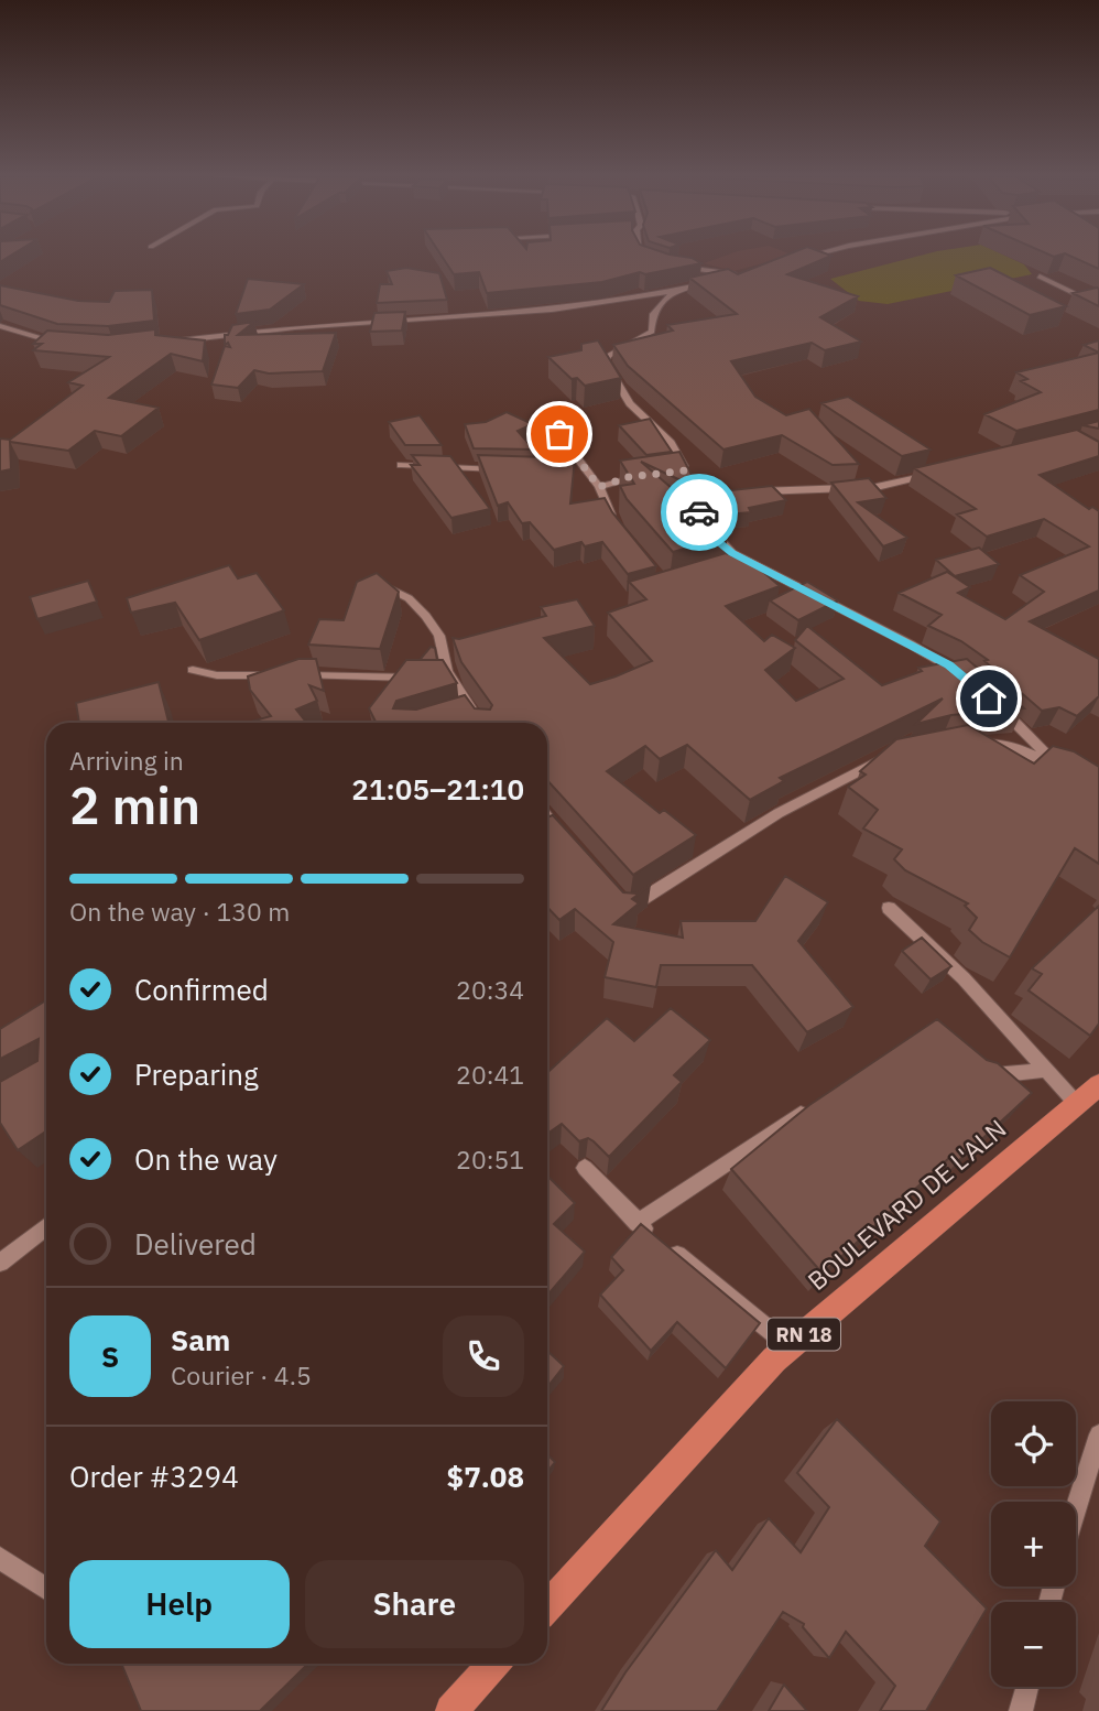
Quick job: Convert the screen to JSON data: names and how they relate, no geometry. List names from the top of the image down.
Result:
{
  "streets": {
    "main road": ["BOULEVARD DE L'ALN", "RN 18"]
  },
  "page": {
    "heading": ["2 min", "Arriving in", "21:05–21:10"],
    "panel": [
      "Sam",
      "Courier · 4.5",
      "Order #3294",
      "$7.08"
    ],
    "bar": "On the way · 130 m",
    "list": [
      ["Confirmed", "20:34"],
      ["Preparing", "20:41"],
      ["On the way", "20:51"],
      "Delivered"
    ],
    "round": "S",
    "map_buttons": ["+", "−"],
    "buttons": ["Help", "Share"]
  }
}
